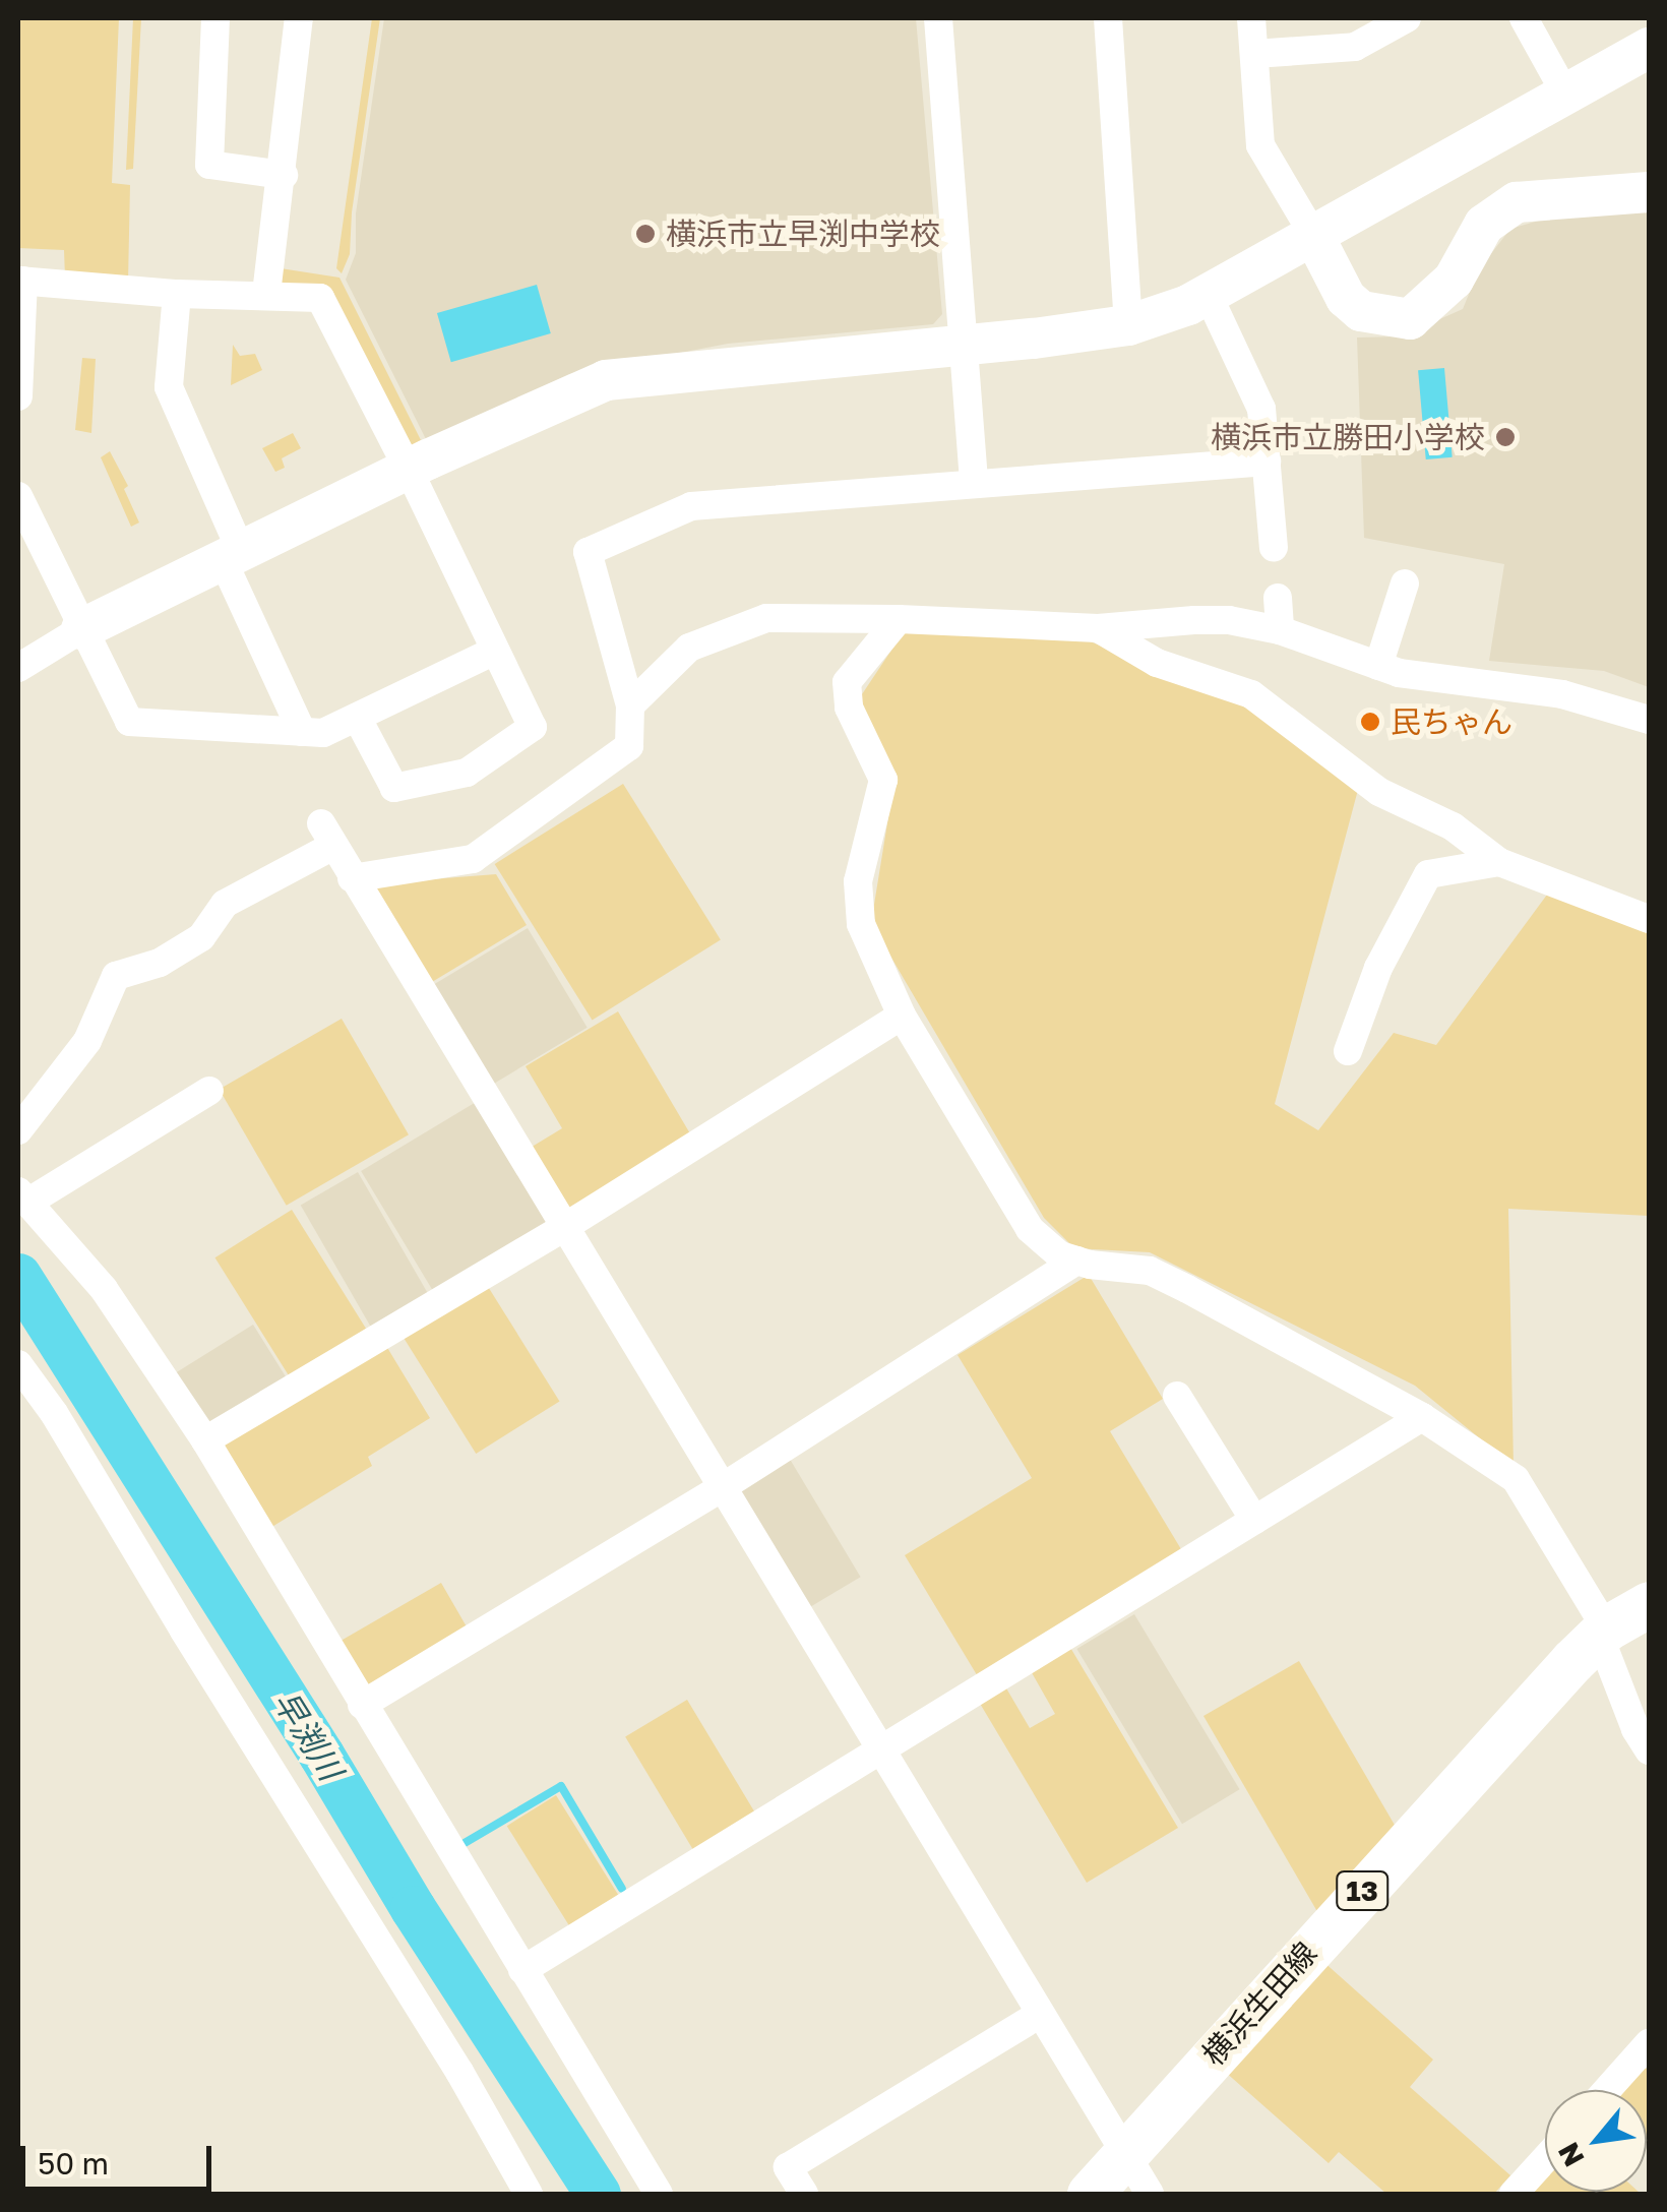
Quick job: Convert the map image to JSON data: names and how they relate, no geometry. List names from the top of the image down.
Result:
{
  "streets": {
    "main road": ["13", "横浜生田線"]
  },
  "water": ["早渕川"],
  "places": ["横浜市立早渕中学校", "横浜市立勝田小学校", "民ちゃん"],
  "scale_bar": "50 m",
  "north": "bottom left"
}
